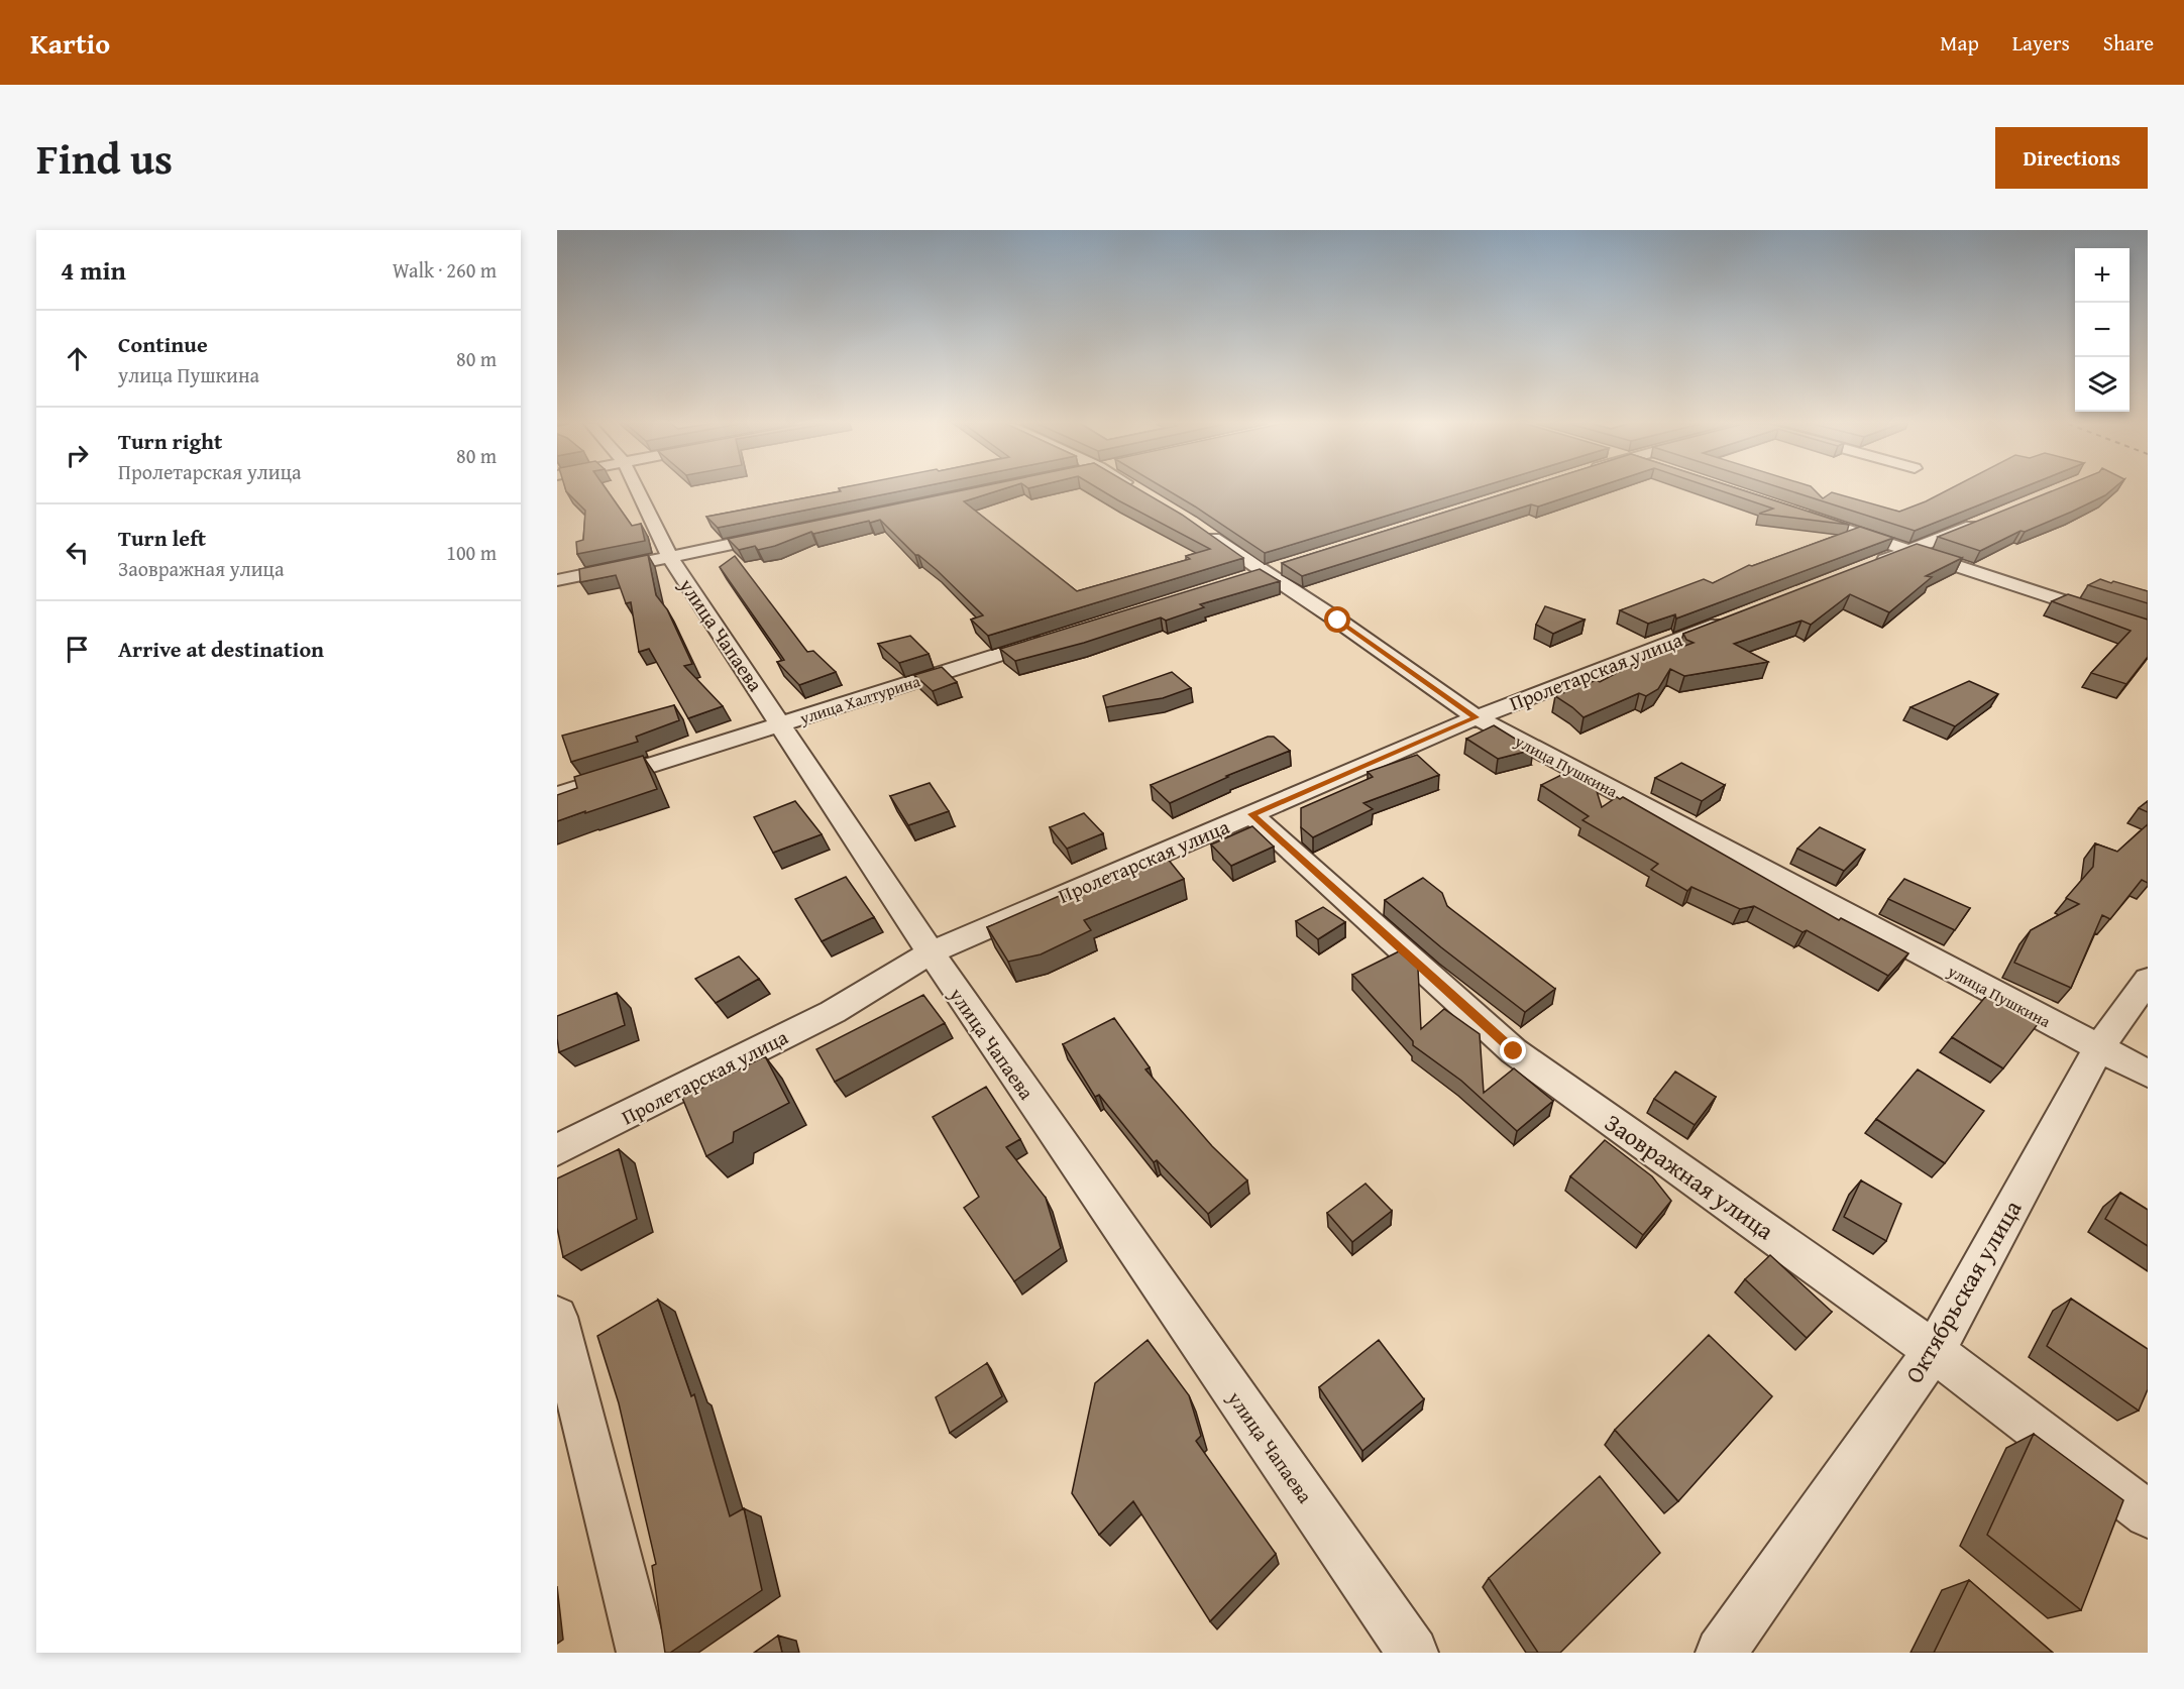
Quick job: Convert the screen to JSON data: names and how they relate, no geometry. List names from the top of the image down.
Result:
{
  "streets": {
    "street": [
      "улица Чапаева",
      "Пролетарская улица",
      "улица Халтурина",
      "улица Пушкина",
      "Заовражная улица",
      "Октябрьская улица"
    ]
  },
  "crossings": [
    ["улица Чапаева", "Пролетарская улица"],
    ["улица Чапаева", "улица Халтурина"],
    ["Пролетарская улица", "улица Пушкина"],
    ["Пролетарская улица", "Заовражная улица"],
    ["улица Пушкина", "Октябрьская улица"],
    ["Заовражная улица", "Октябрьская улица"]
  ],
  "page": {
    "header": "Kartio",
    "nav": ["Map", "Layers", "Share"],
    "title": "Find us",
    "buttons": "Directions",
    "heading": ["4 min", "Walk · 260 m"],
    "map_buttons": ["+", "−"],
    "list": [
      ["Continue", "улица Пушкина", "80 m"],
      ["Turn right", "Пролетарская улица", "80 m"],
      ["Turn left", "Заовражная улица", "100 m"],
      "Arrive at destination"
    ]
  }
}
